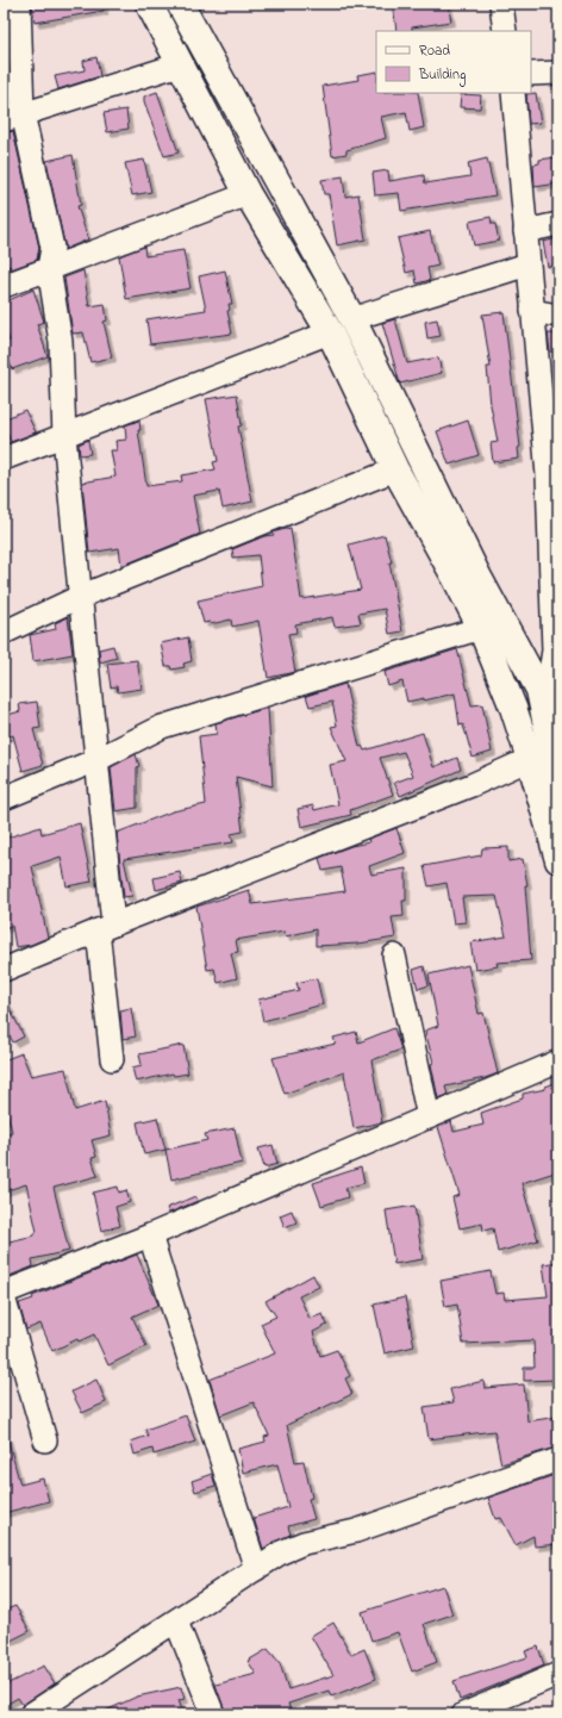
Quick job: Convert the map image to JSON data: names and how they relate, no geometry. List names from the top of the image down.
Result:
{
  "legend": ["Road", "Building"]
}
